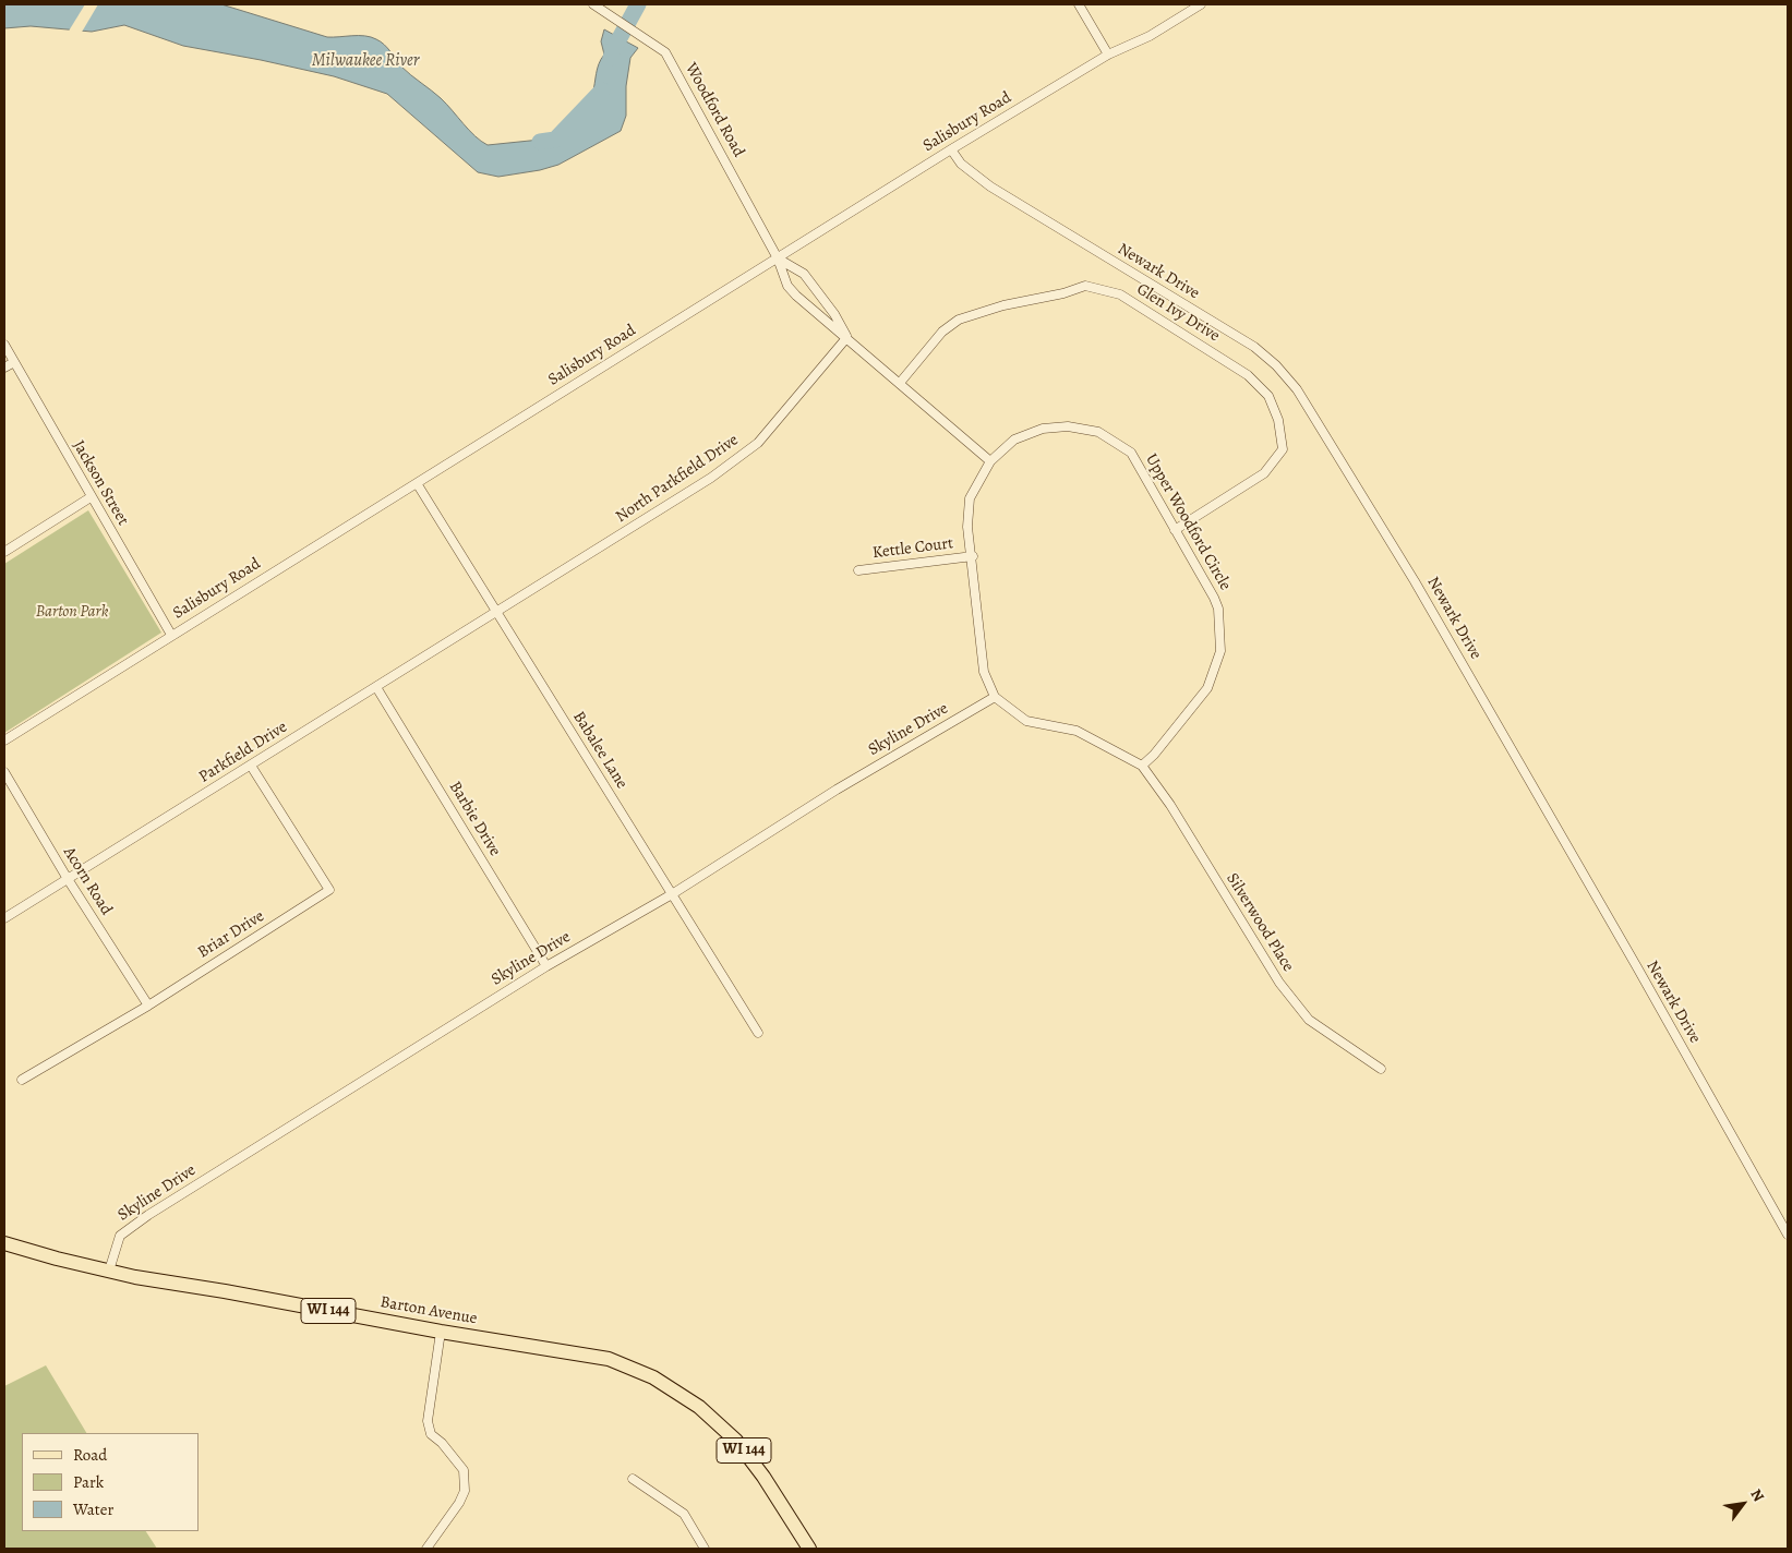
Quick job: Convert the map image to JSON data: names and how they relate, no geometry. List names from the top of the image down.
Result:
{
  "streets": {
    "main road": ["WI 144", "Barton Avenue"],
    "street": [
      "Woodford Road",
      "Salisbury Road",
      "Newark Drive",
      "Glen Ivy Drive",
      "North Parkfield Drive",
      "Jackson Street",
      "Upper Woodford Circle",
      "Kettle Court",
      "Skyline Drive",
      "Babalee Lane",
      "Parkfield Drive",
      "Barbie Drive",
      "Acorn Road",
      "Silverwood Place",
      "Briar Drive"
    ]
  },
  "crossings": [
    ["Woodford Road", "Salisbury Road"],
    ["Woodford Road", "Glen Ivy Drive"],
    ["Woodford Road", "North Parkfield Drive"],
    ["Woodford Road", "Upper Woodford Circle"],
    ["Salisbury Road", "Newark Drive"],
    ["Salisbury Road", "Jackson Street"],
    ["Salisbury Road", "Babalee Lane"],
    ["Glen Ivy Drive", "Upper Woodford Circle"],
    ["North Parkfield Drive", "Babalee Lane"],
    ["North Parkfield Drive", "Parkfield Drive"],
    ["Upper Woodford Circle", "Kettle Court"],
    ["Upper Woodford Circle", "Skyline Drive"],
    ["Upper Woodford Circle", "Silverwood Place"],
    ["Skyline Drive", "Babalee Lane"],
    ["Skyline Drive", "Barbie Drive"],
    ["Skyline Drive", "Barton Avenue"],
    ["Babalee Lane", "Parkfield Drive"],
    ["Parkfield Drive", "Barbie Drive"],
    ["Parkfield Drive", "Acorn Road"],
    ["Parkfield Drive", "Briar Drive"],
    ["Acorn Road", "Briar Drive"]
  ],
  "water": ["Milwaukee River"],
  "parks": ["Barton Park"],
  "legend": ["Road", "Park", "Water"],
  "north": "top right"
}
